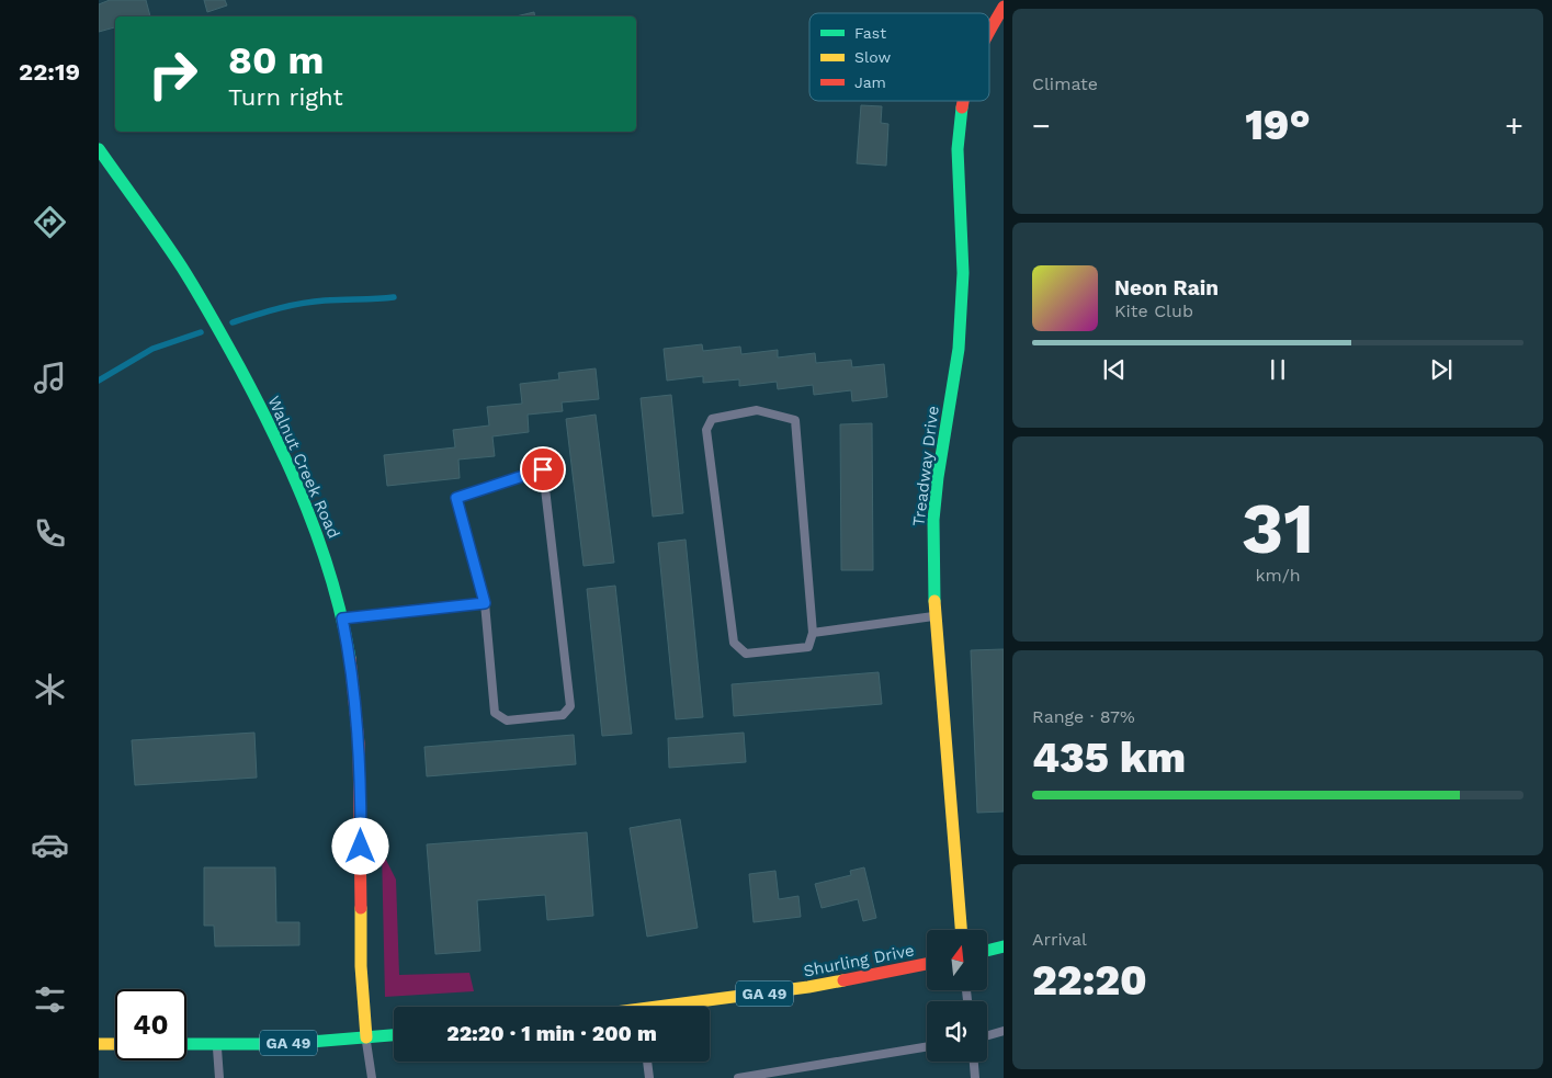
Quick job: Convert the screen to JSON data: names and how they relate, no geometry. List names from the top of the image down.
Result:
{
  "streets": {
    "street": [
      "Treadway Drive",
      "Walnut Creek Road",
      "Shurling Drive",
      "GA 49"
    ]
  },
  "crossings": [
    ["Walnut Creek Road", "GA 49"]
  ],
  "legend": ["Fast", "Slow", "Jam"],
  "north": "top",
  "page": {
    "tabs": "22:19",
    "tile": [
      "Climate",
      ["31", "km/h"],
      ["Range · 87%", "435 km"],
      ["Arrival", "22:20"]
    ],
    "turn": ["80 m", "Turn right"],
    "heat": ["−", "19°", "+"],
    "song": ["Neon Rain", "Kite Club"],
    "limit": "40",
    "trip": "22:20 · 1 min · 200 m"
  }
}
